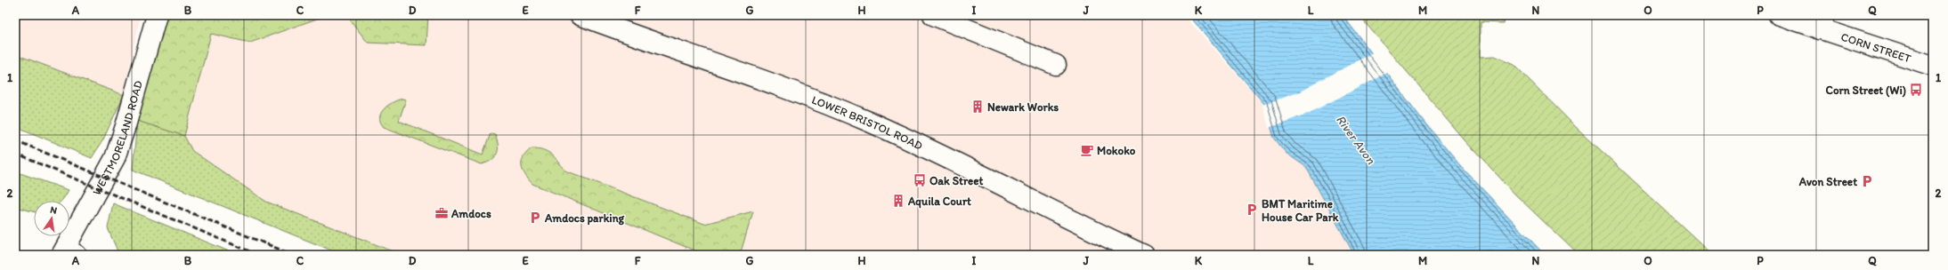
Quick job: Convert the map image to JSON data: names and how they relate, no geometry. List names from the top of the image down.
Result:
{
  "streets": {
    "main road": ["CORN STREET", "LOWER BRISTOL ROAD", "WESTMORELAND ROAD"]
  },
  "water": ["River Avon"],
  "places": {
    "bus stop": ["Corn Street (Wi)", "Oak Street"],
    "building": ["Newark Works", "Aquila Court"],
    "cafe": ["Mokoko"],
    "parking": ["Avon Street", "BMT Maritime House Car Park", "Amdocs parking"],
    "office": ["Amdocs"]
  },
  "north": "top",
  "grid": {
    "columns": [
      "A",
      "B",
      "C",
      "D",
      "E",
      "F",
      "G",
      "H",
      "I",
      "J",
      "K",
      "L",
      "M",
      "N",
      "O",
      "P",
      "Q"
    ],
    "rows": ["1", "2"]
  }
}
